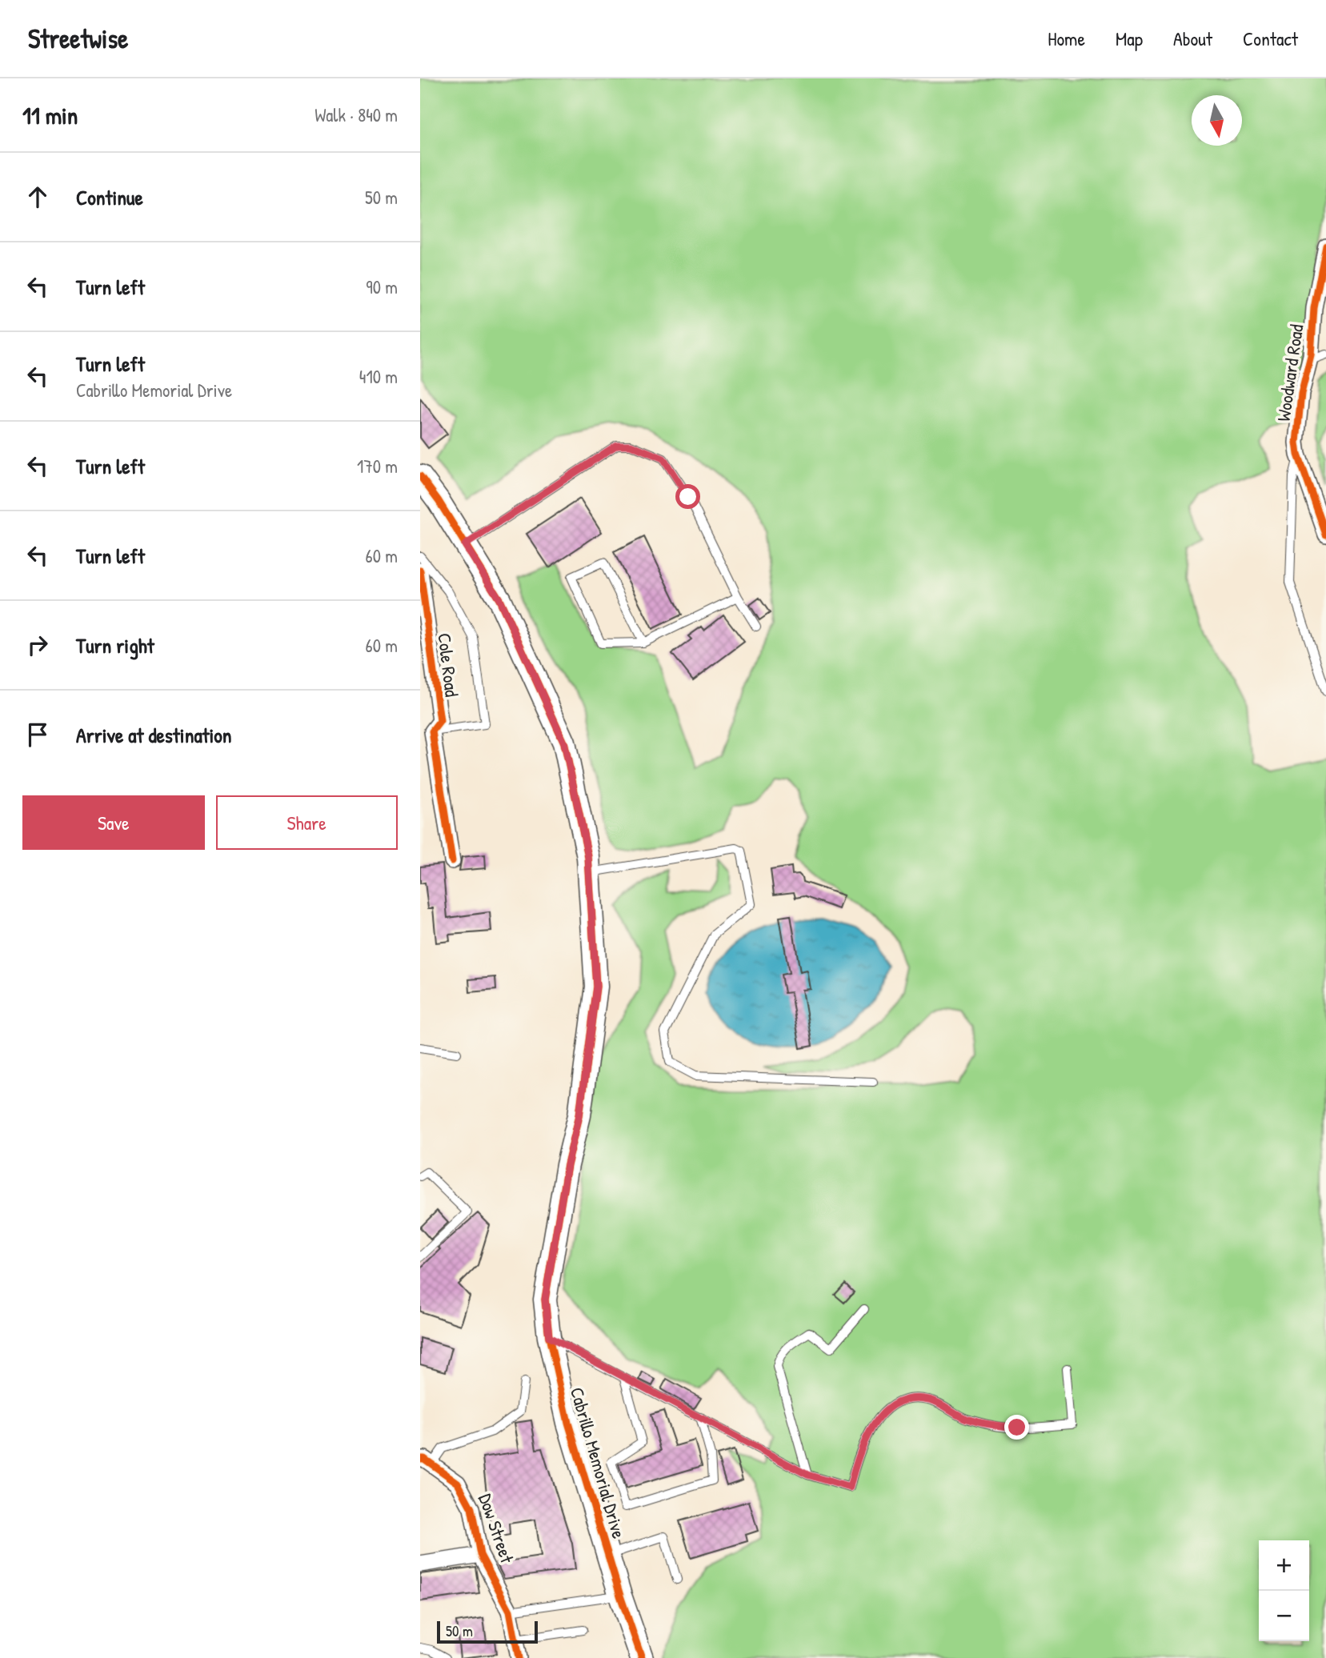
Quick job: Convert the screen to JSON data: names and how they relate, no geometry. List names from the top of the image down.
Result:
{
  "streets": {
    "main road": ["Cabrillo Memorial Drive"],
    "street": ["Woodward Road", "Cole Road", "Dow Street"]
  },
  "scale_bar": "50 m",
  "north": "bottom",
  "page": {
    "header": "Streetwise",
    "nav": [
      "Home",
      "Map",
      "About",
      "Contact"
    ],
    "heading": ["11 min", "Walk · 840 m"],
    "list": [
      ["Continue", "50 m"],
      ["Turn left", "90 m"],
      ["Turn left", "Cabrillo Memorial Drive", "410 m"],
      ["Turn left", "170 m"],
      ["Turn left", "60 m"],
      ["Turn right", "60 m"],
      "Arrive at destination"
    ],
    "buttons": ["Save", "Share"],
    "map_buttons": ["+", "−"],
    "scale": "50 m"
  }
}
